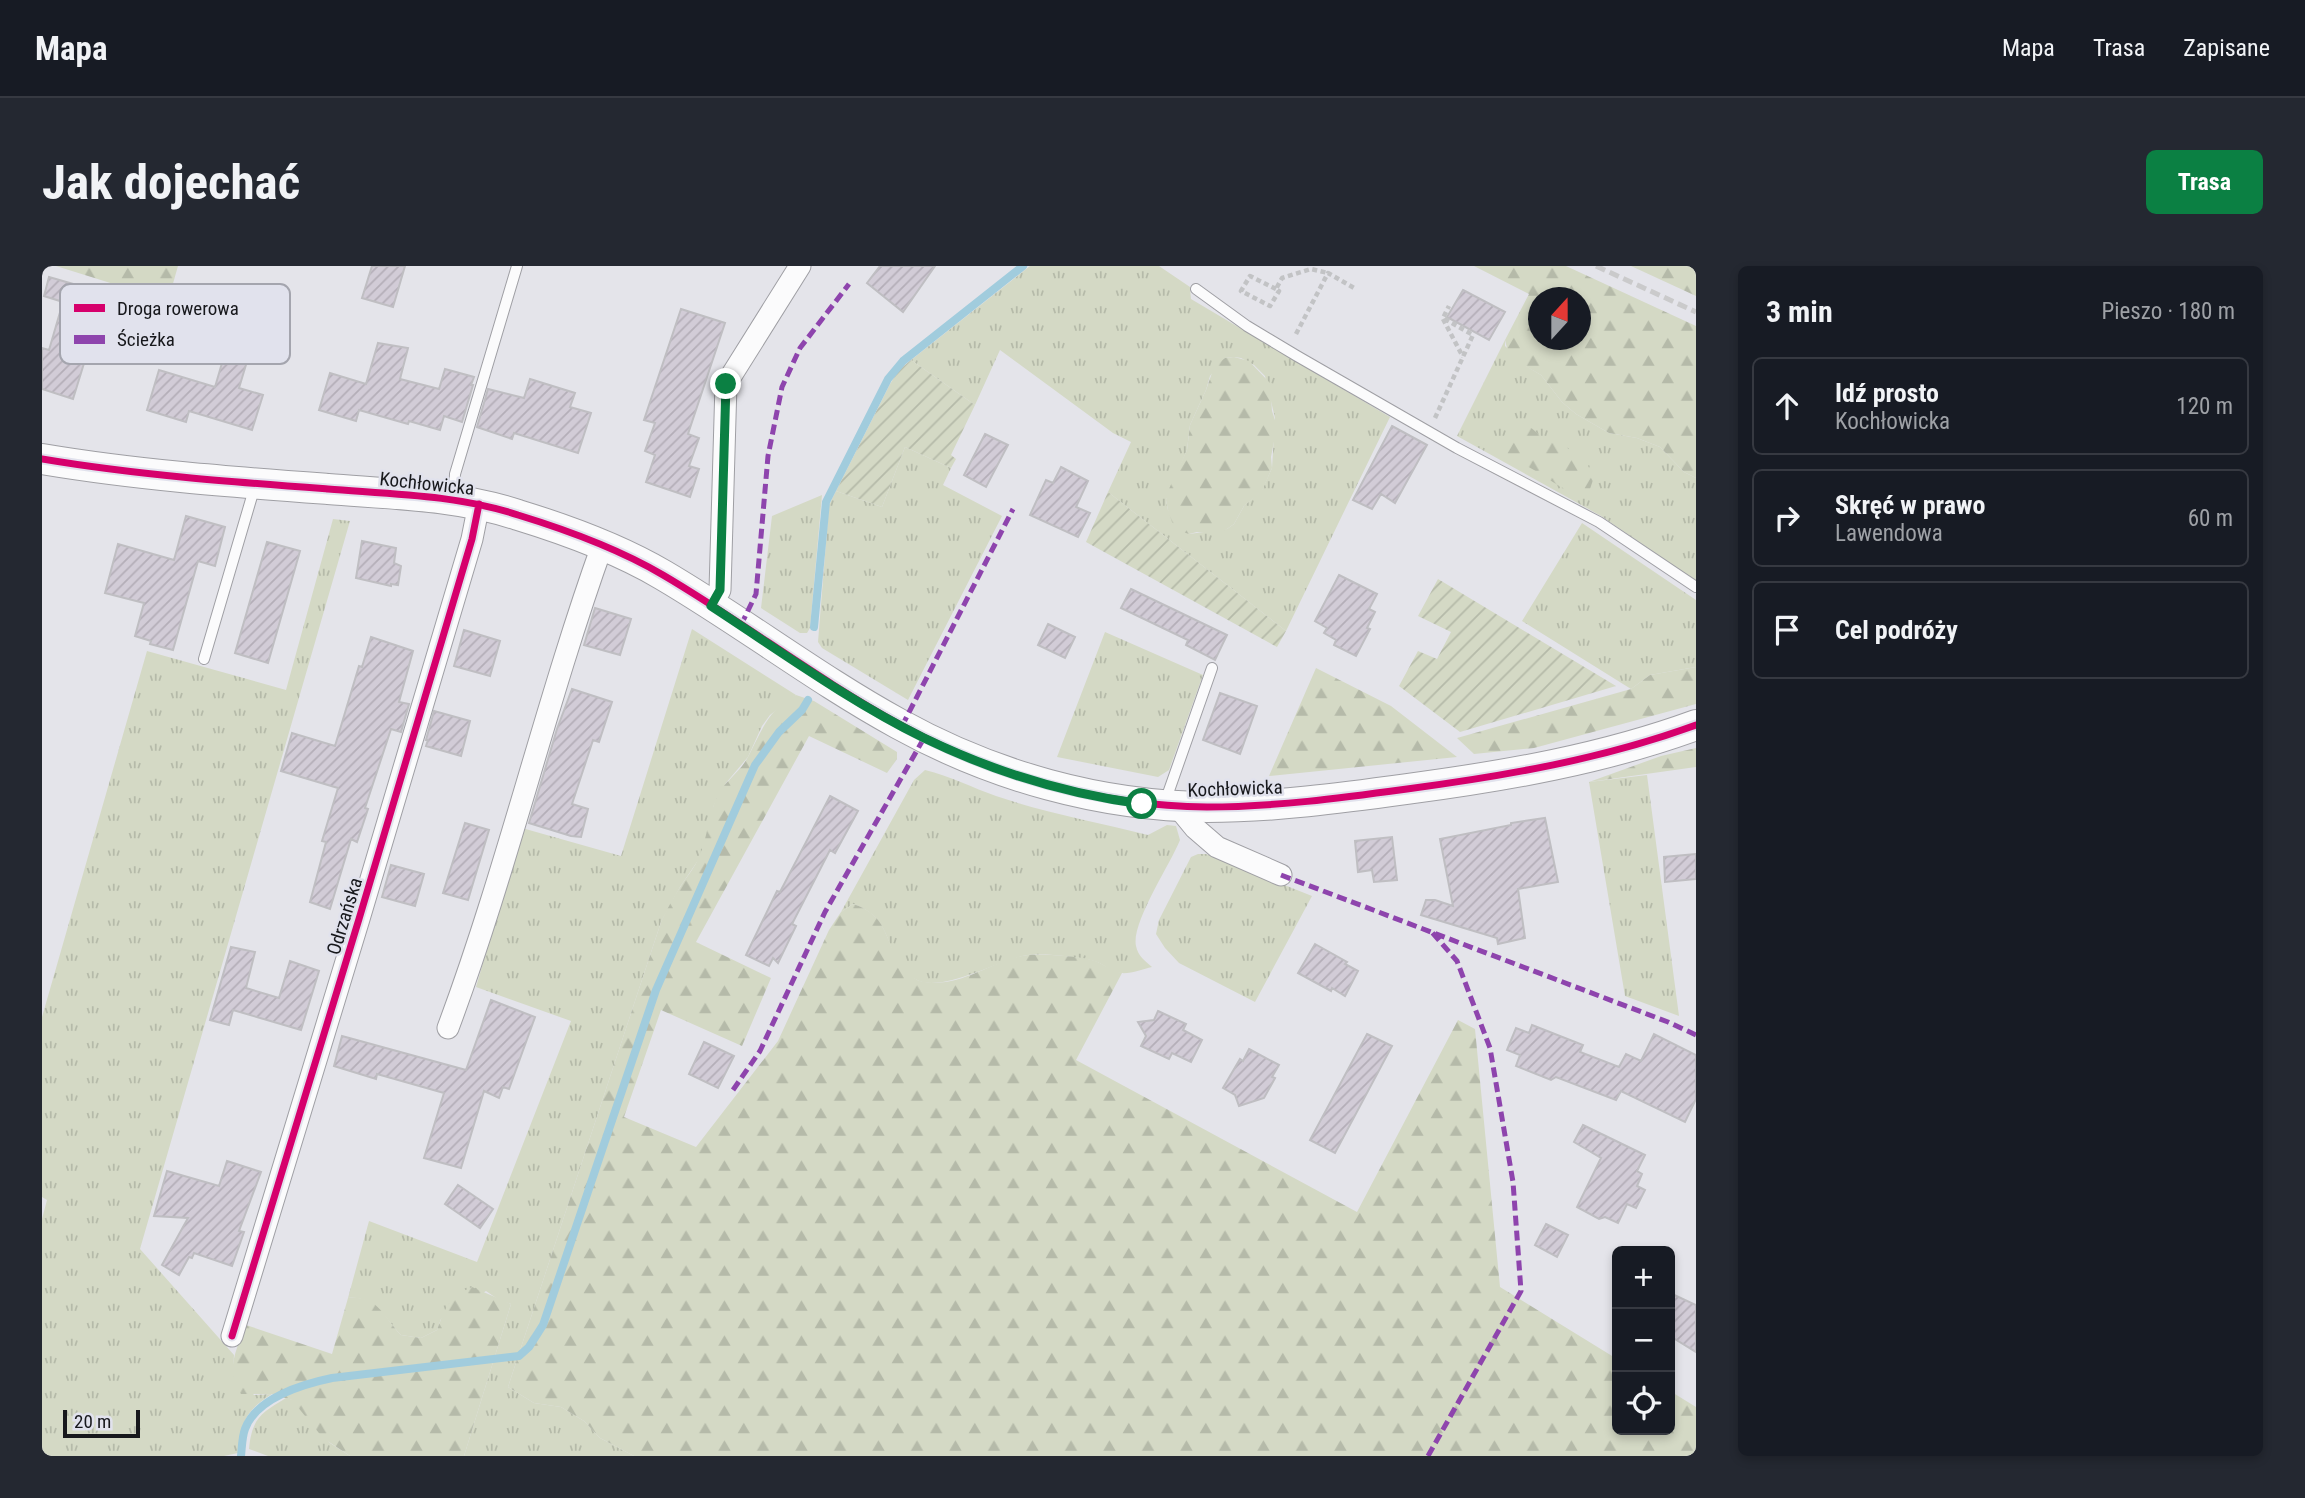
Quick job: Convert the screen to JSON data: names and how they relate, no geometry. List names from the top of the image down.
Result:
{
  "streets": {
    "street": ["Kochłowicka", "Odrzańska"]
  },
  "crossings": [
    ["Kochłowicka", "Odrzańska"]
  ],
  "legend": ["Droga rowerowa", "Ścieżka"],
  "scale_bar": "20 m",
  "north": "top",
  "page": {
    "header": "Mapa",
    "nav": ["Mapa", "Trasa", "Zapisane"],
    "buttons": "Trasa",
    "title": "Jak dojechać",
    "heading": ["3 min", "Pieszo · 180 m"],
    "list": [
      ["Idź prosto", "Kochłowicka", "120 m"],
      ["Skręć w prawo", "Lawendowa", "60 m"],
      "Cel podróży"
    ],
    "map_buttons": ["+", "−"],
    "scale": "20 m"
  }
}
